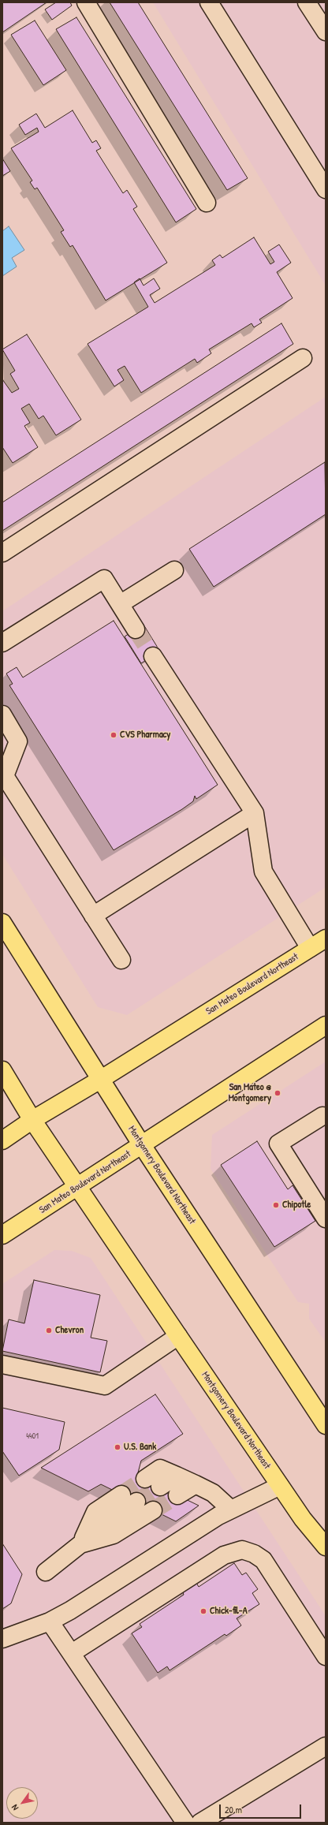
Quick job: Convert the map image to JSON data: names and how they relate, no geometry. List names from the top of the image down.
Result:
{
  "streets": {
    "main road": ["San Mateo Boulevard Northeast", "Montgomery Boulevard Northeast"]
  },
  "crossings": [
    ["San Mateo Boulevard Northeast", "Montgomery Boulevard Northeast"]
  ],
  "places": [
    "CVS Pharmacy",
    "San Mateo @ Montgomery",
    "Chipotle",
    "Chevron",
    "U.S. Bank",
    "Chick-fil-A"
  ],
  "house_numbers": ["4401"],
  "scale_bar": "20 m",
  "north": "bottom left"
}
